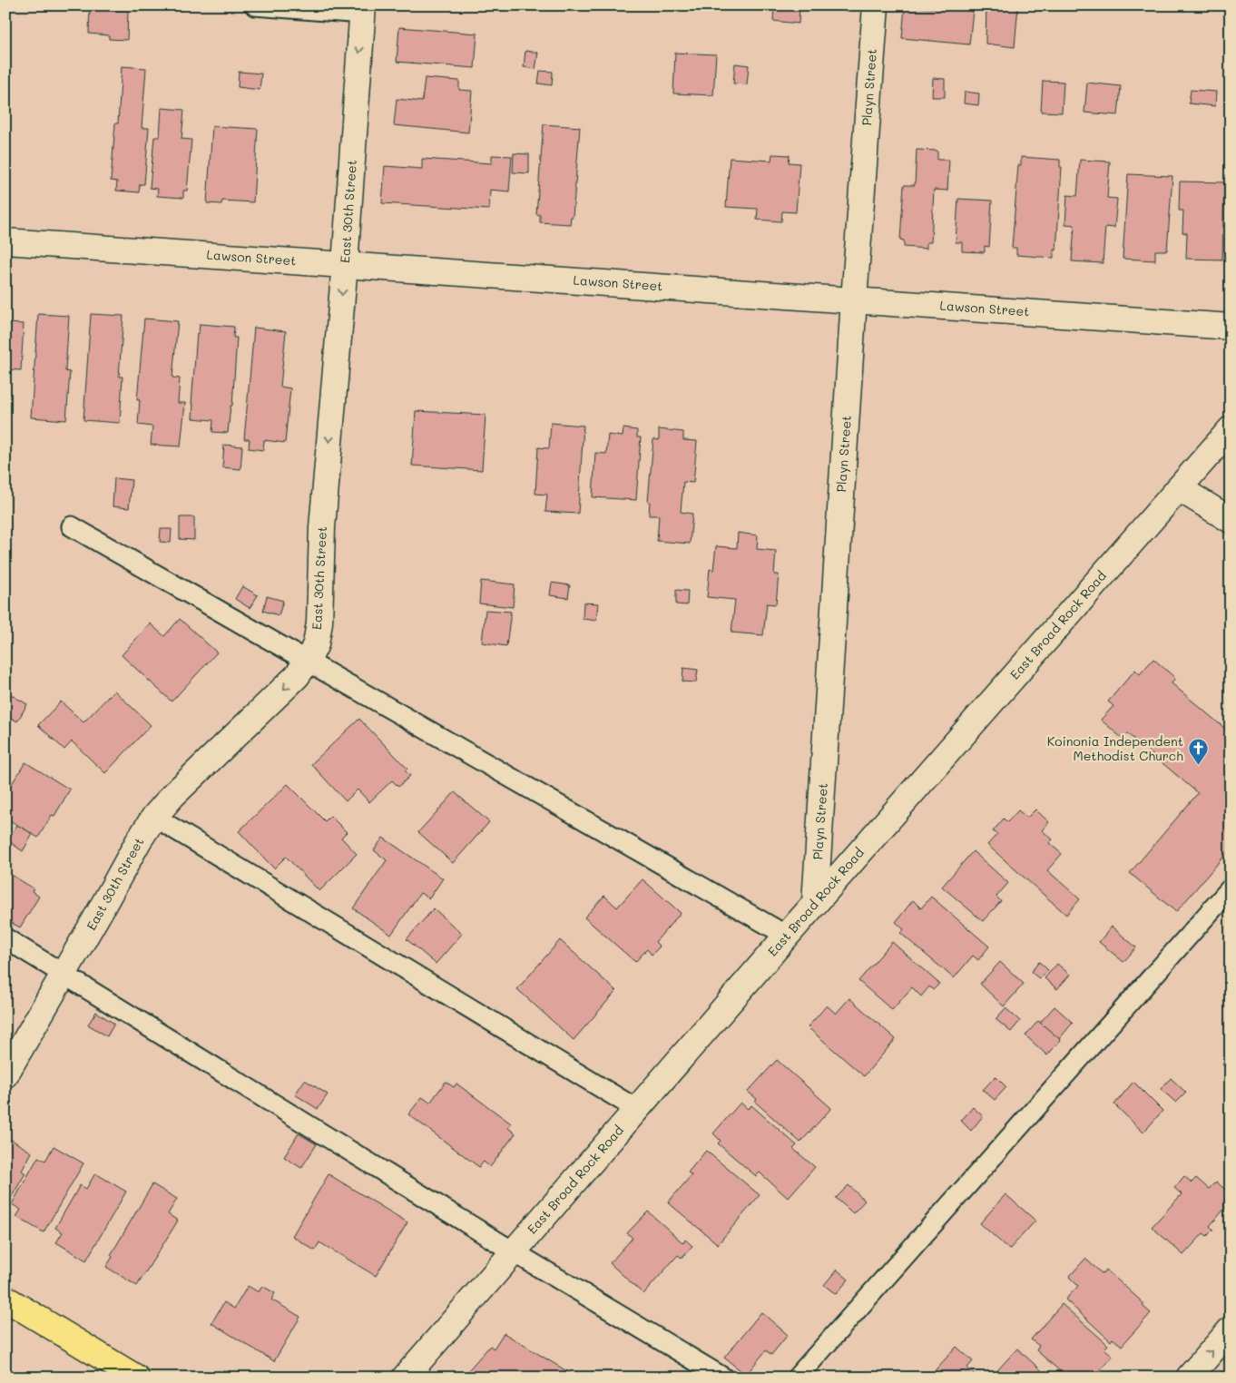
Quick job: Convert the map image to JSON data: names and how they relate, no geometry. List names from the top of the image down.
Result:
{
  "streets": {
    "street": [
      "Playn Street",
      "East 30th Street",
      "Lawson Street",
      "East Broad Rock Road"
    ]
  },
  "crossings": [
    ["Playn Street", "Lawson Street"],
    ["Playn Street", "East Broad Rock Road"],
    ["East 30th Street", "Lawson Street"]
  ],
  "one_way": ["East 30th Street"],
  "places": {
    "church": ["Koinonia Independent Methodist Church"]
  }
}
